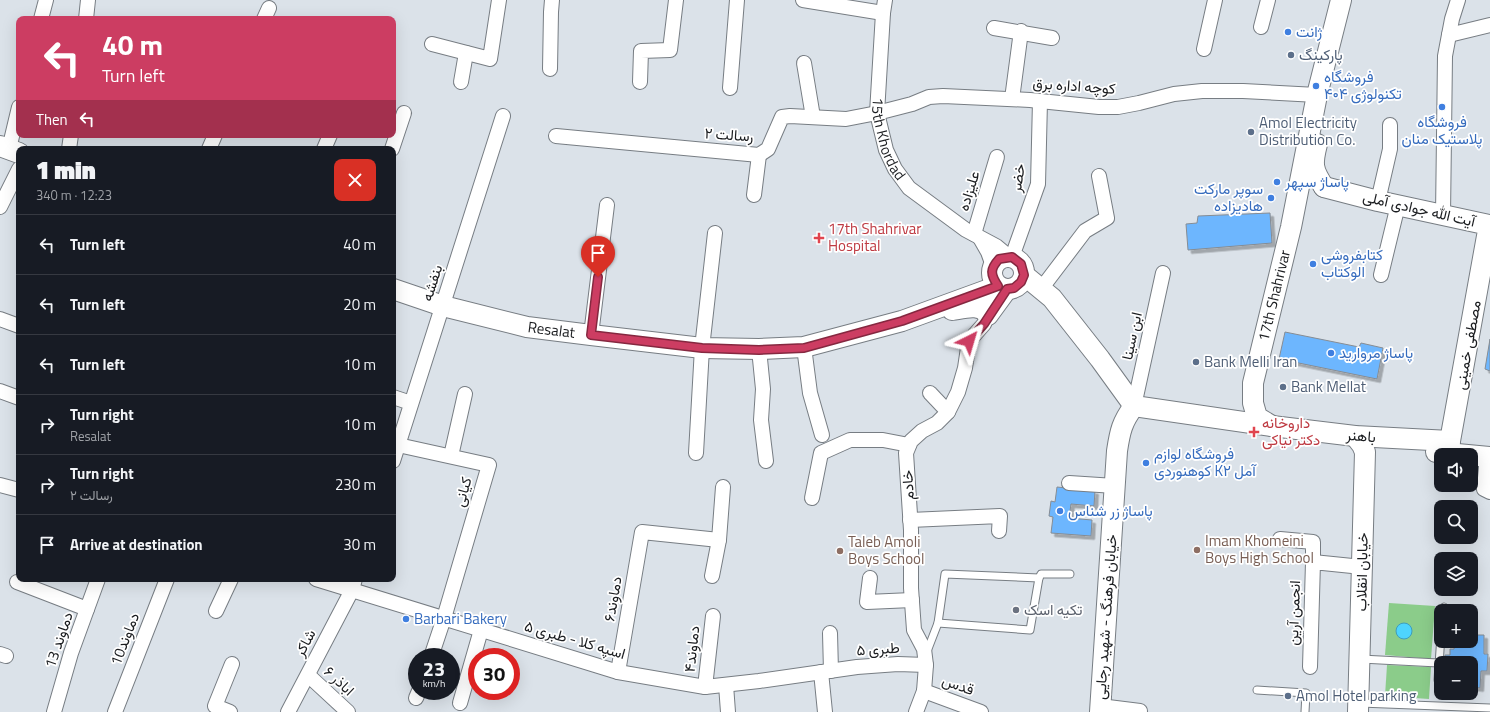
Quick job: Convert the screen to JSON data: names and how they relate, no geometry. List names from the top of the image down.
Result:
{
  "streets": {
    "main road": [
      "آیت الله جوادی آملی",
      "17th Shahrivar",
      "Resalat",
      "مصطفی خمینی",
      "باهنر",
      "خیابان انقلاب",
      "خیابان فرهنگ - شهید رجایی"
    ],
    "street": [
      "کوچه اداره برق",
      "رسالت ۲",
      "15th Khordad",
      "خضر",
      "علیزاده",
      "بنفشه",
      "ابن سینا",
      "خادم",
      "کیانی",
      "دماوند۶",
      "انجمن آرین",
      "دماوند10",
      "دماوند 13",
      "اسپه کلا - طبری ۵",
      "شاکر",
      "دماوند۴",
      "طبری ۵",
      "اباذر ۶",
      "قدس"
    ]
  },
  "crossings": [
    ["کوچه اداره برق", "رسالت ۲"],
    ["کوچه اداره برق", "15th Khordad"],
    ["کوچه اداره برق", "خضر"],
    ["کوچه اداره برق", "17th Shahrivar"],
    ["رسالت ۲", "15th Khordad"],
    ["15th Khordad", "خضر"],
    ["15th Khordad", "علیزاده"],
    ["15th Khordad", "Resalat"],
    ["خضر", "Resalat"],
    ["آیت الله جوادی آملی", "17th Shahrivar"],
    ["آیت الله جوادی آملی", "مصطفی خمینی"],
    ["بنفشه", "Resalat"],
    ["بنفشه", "کیانی"],
    ["17th Shahrivar", "باهنر"],
    ["ابن سینا", "باهنر"],
    ["ابن سینا", "خیابان فرهنگ - شهید رجایی"],
    ["مصطفی خمینی", "باهنر"],
    ["باهنر", "خیابان انقلاب"],
    ["باهنر", "خیابان فرهنگ - شهید رجایی"],
    ["خادم", "طبری ۵"],
    ["خادم", "قدس"],
    ["کیانی", "اسپه کلا - طبری ۵"],
    ["خیابان انقلاب", "انجمن آرین"],
    ["دماوند۶", "اسپه کلا - طبری ۵"],
    ["اسپه کلا - طبری ۵", "شاکر"],
    ["اسپه کلا - طبری ۵", "دماوند۴"],
    ["اسپه کلا - طبری ۵", "طبری ۵"],
    ["شاکر", "اباذر ۶"]
  ],
  "places": {
    "other": [
      "ژانت",
      "پارکینگ",
      "فروشگاه تکنولوژی ۴۰۴",
      "فروشگاه پلاستیک منان",
      "Amol Electricity Distribution Co.",
      "پاساژ سپهر",
      "سوپر مارکت هادیزاده",
      "کتابفروشی الوکتاب",
      "پاساژ مروارید",
      "Bank Melli Iran",
      "Bank Mellat",
      "فروشگاه لوازم کوهنوردی K۲ آمل",
      "پاساژ زر شناس",
      "Imam Khomeini Boys High School",
      "Taleb Amoli Boys School",
      "تکیه اسک",
      "Barbari Bakery",
      "Amol Hotel parking"
    ],
    "health": ["17th Shahrivar Hospital", "داروخانه دکتر نیاکی"]
  },
  "page": {
    "turn": ["40 m", "Turn left"],
    "then": "Then",
    "heading": ["1 min", "340 m · 12:23"],
    "list": [
      {
        "name": "Turn left",
        "value": "40 m"
      },
      {
        "name": "Turn left",
        "value": "20 m"
      },
      {
        "name": "Turn left",
        "value": "10 m"
      },
      {
        "name": "Turn right",
        "note": "Resalat",
        "value": "10 m"
      },
      {
        "name": "Turn right",
        "note": "رسالت ۲",
        "value": "230 m"
      },
      {
        "name": "Arrive at destination",
        "value": "30 m"
      }
    ],
    "map_buttons": ["+", "−"],
    "speed": "23 km/h",
    "limit": "30"
  }
}
